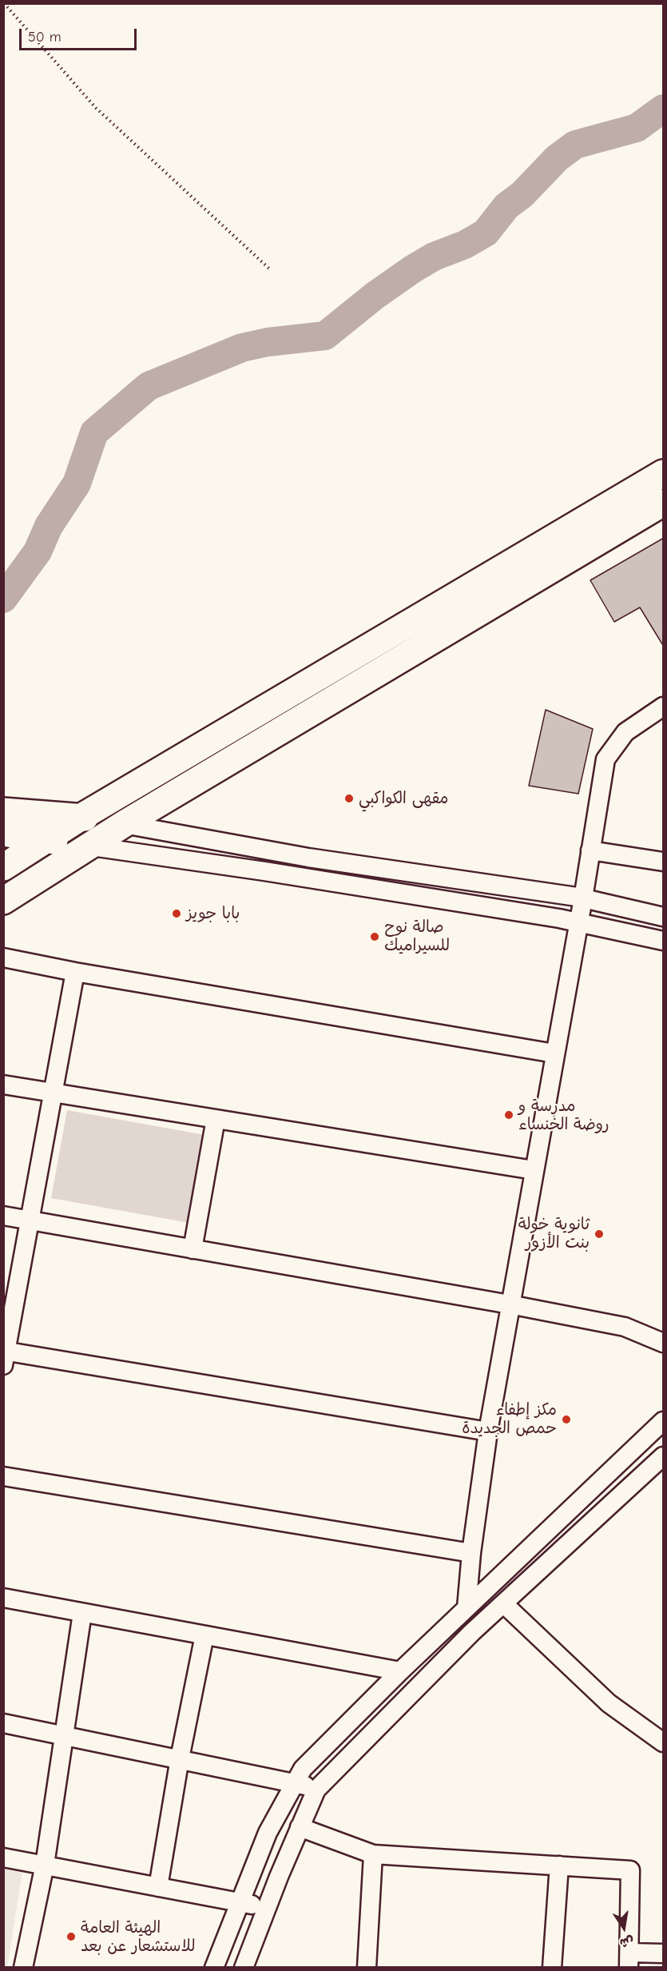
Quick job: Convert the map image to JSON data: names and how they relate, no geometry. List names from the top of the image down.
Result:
{
  "places": [
    "مقهى الكواكبي",
    "بابا جويز",
    "صالة نوح للسيراميك",
    "مدرسة و روضة الخنساء",
    "ثانوية خولة بنت الأزور",
    "مكز إطفاء حمص الجديدة",
    "الهيئة العامة للاستشعار عن بعد"
  ],
  "scale_bar": "50 m",
  "north": "bottom"
}
